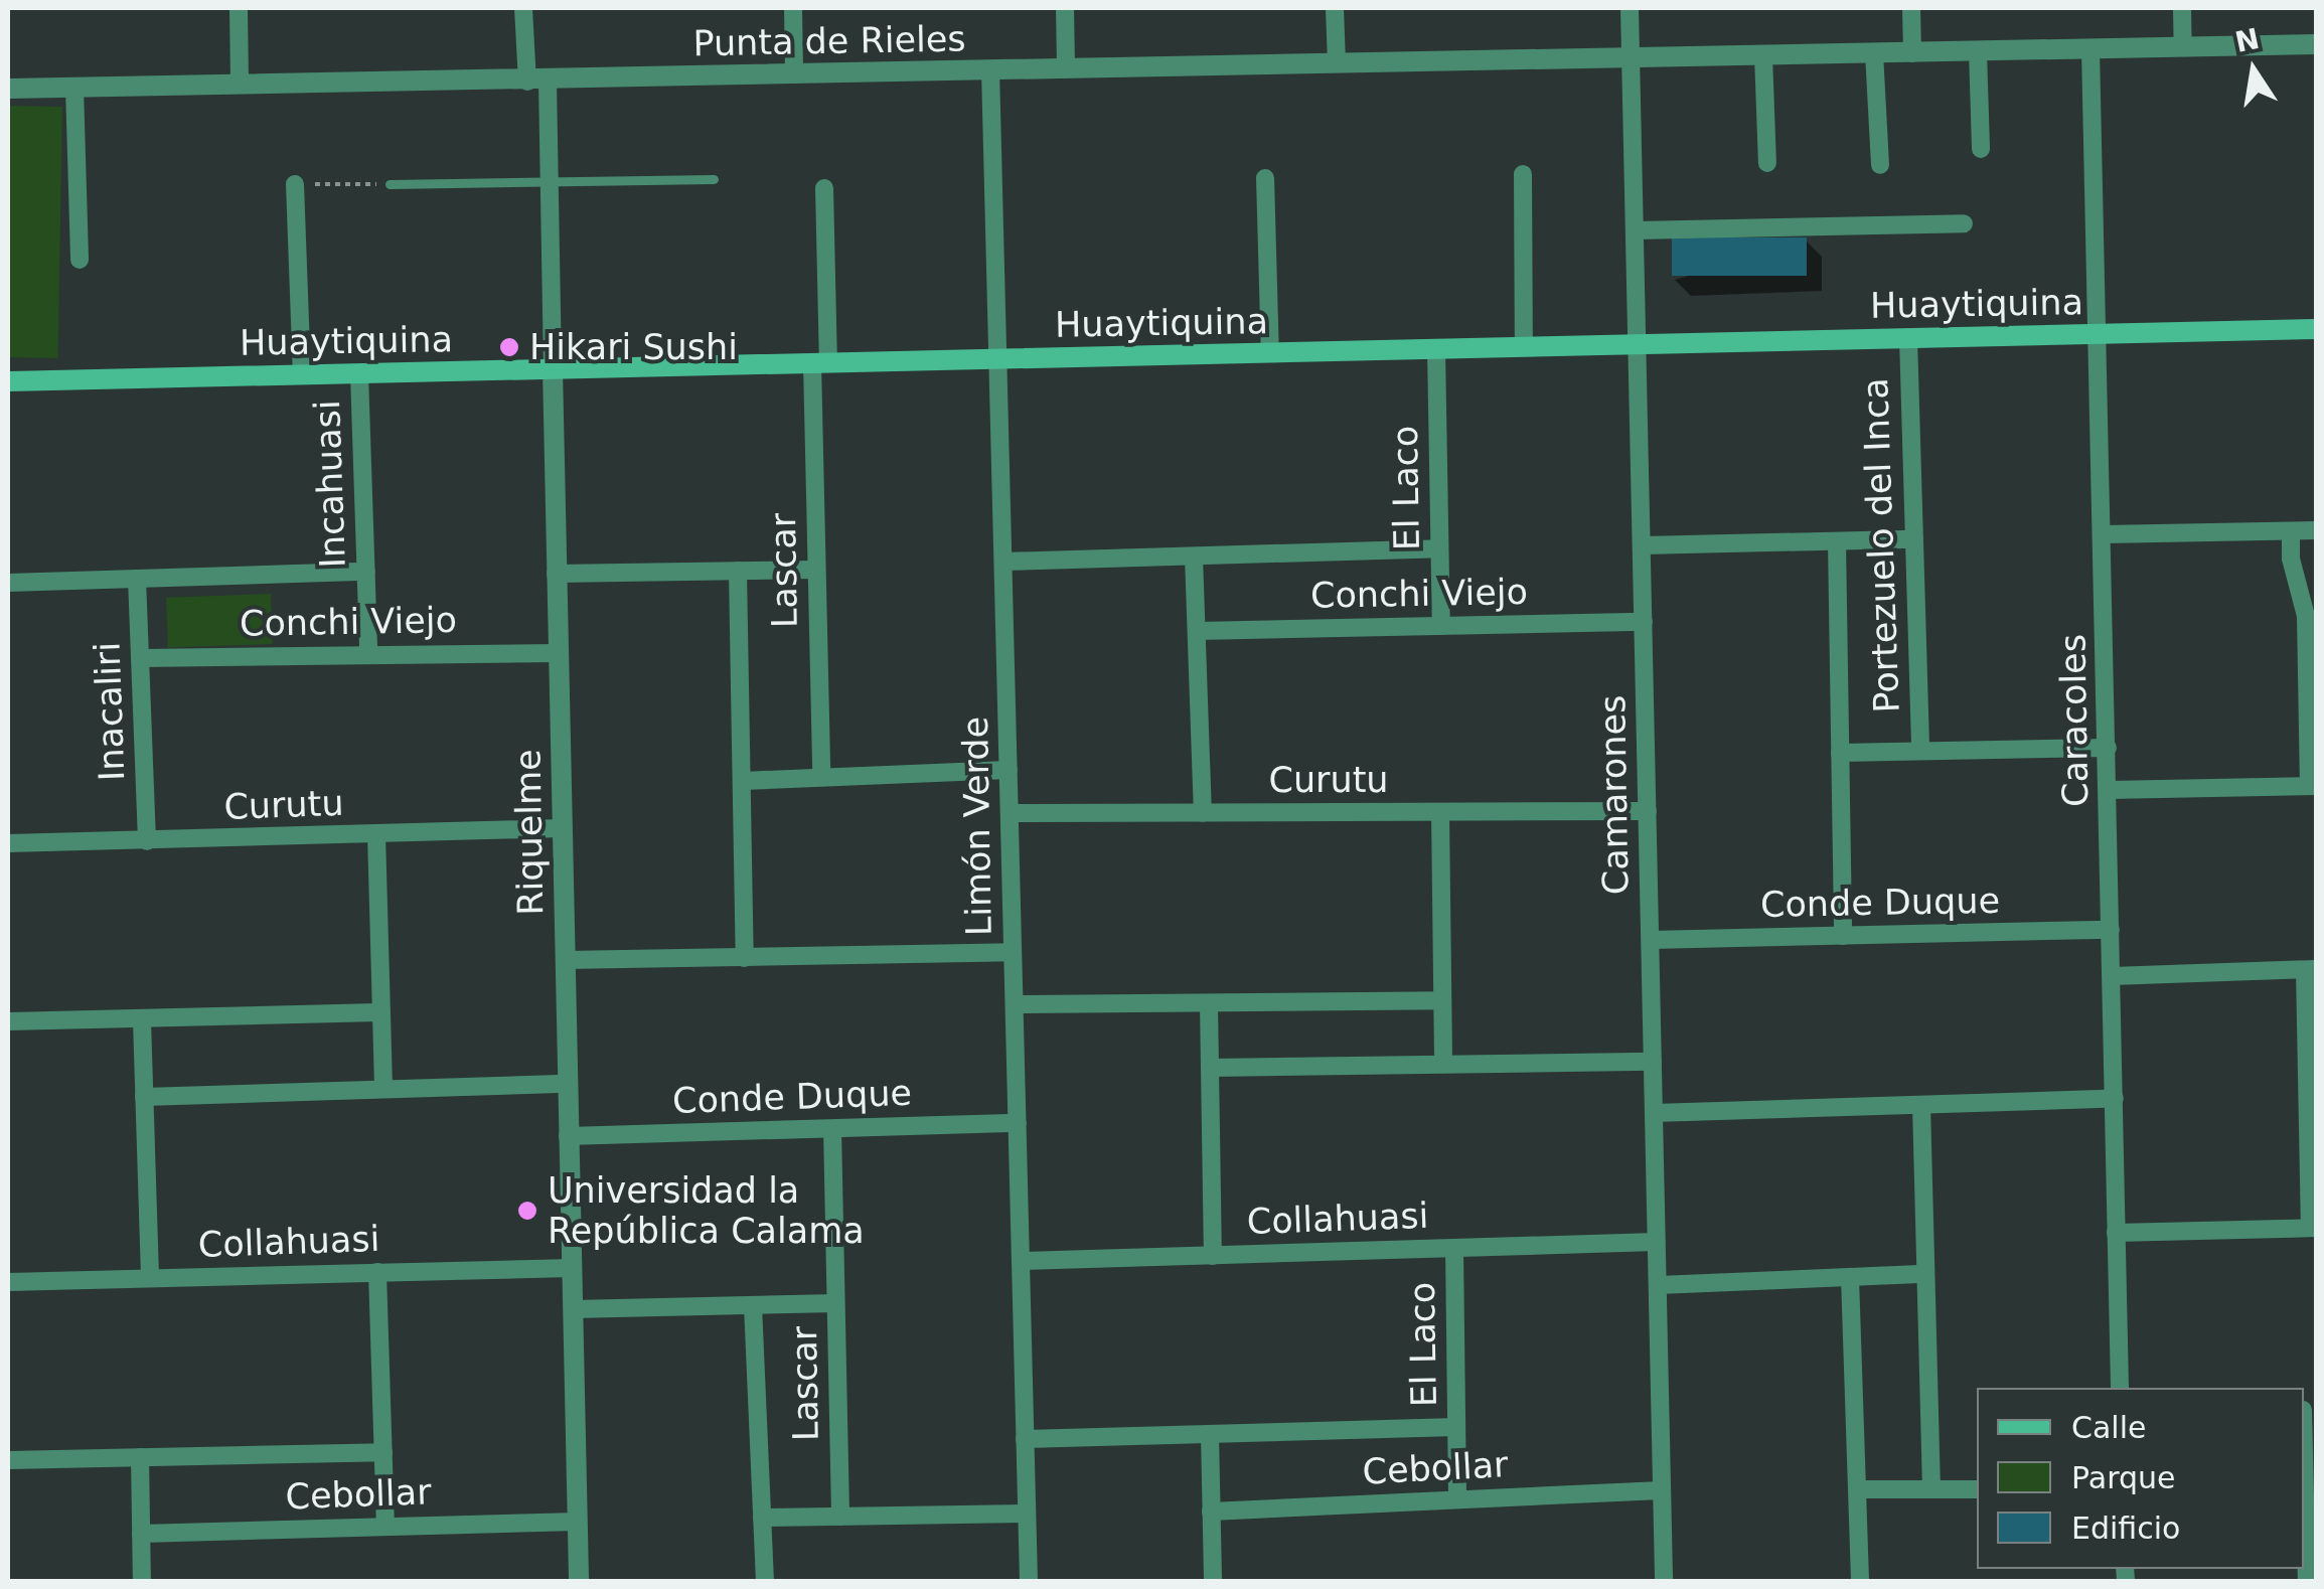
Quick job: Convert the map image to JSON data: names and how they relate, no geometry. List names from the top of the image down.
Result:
{
  "streets": {
    "main road": ["Huaytiquina"],
    "street": [
      "Punta de Rieles",
      "Incahuasi",
      "El Laco",
      "Portezuelo del Inca",
      "Lascar",
      "Conchi Viejo",
      "Inacaliri",
      "Caracoles",
      "Curutu",
      "Camarones",
      "Limón Verde",
      "Riquelme",
      "Conde Duque",
      "Collahuasi",
      "Cebollar"
    ]
  },
  "crossings": [
    ["Punta de Rieles", "Caracoles"],
    ["Punta de Rieles", "Camarones"],
    ["Punta de Rieles", "Limón Verde"],
    ["Punta de Rieles", "Riquelme"],
    ["Huaytiquina", "Incahuasi"],
    ["Huaytiquina", "El Laco"],
    ["Huaytiquina", "Portezuelo del Inca"],
    ["Huaytiquina", "Lascar"],
    ["Huaytiquina", "Caracoles"],
    ["Huaytiquina", "Camarones"],
    ["Huaytiquina", "Limón Verde"],
    ["Huaytiquina", "Riquelme"],
    ["Incahuasi", "Conchi Viejo"],
    ["El Laco", "Conchi Viejo"],
    ["El Laco", "Collahuasi"],
    ["El Laco", "Cebollar"],
    ["Portezuelo del Inca", "Conde Duque"],
    ["Lascar", "Conde Duque"],
    ["Conchi Viejo", "Inacaliri"],
    ["Conchi Viejo", "Camarones"],
    ["Conchi Viejo", "Limón Verde"],
    ["Conchi Viejo", "Riquelme"],
    ["Inacaliri", "Curutu"],
    ["Caracoles", "Conde Duque"],
    ["Curutu", "Camarones"],
    ["Curutu", "Limón Verde"],
    ["Curutu", "Riquelme"],
    ["Camarones", "Conde Duque"],
    ["Camarones", "Collahuasi"],
    ["Camarones", "Cebollar"],
    ["Limón Verde", "Conde Duque"],
    ["Limón Verde", "Collahuasi"],
    ["Limón Verde", "Cebollar"],
    ["Riquelme", "Conde Duque"],
    ["Riquelme", "Collahuasi"],
    ["Riquelme", "Cebollar"]
  ],
  "places": ["Hikari Sushi", "Universidad la República Calama"],
  "legend": ["Calle", "Parque", "Edificio"],
  "north": "top"
}
